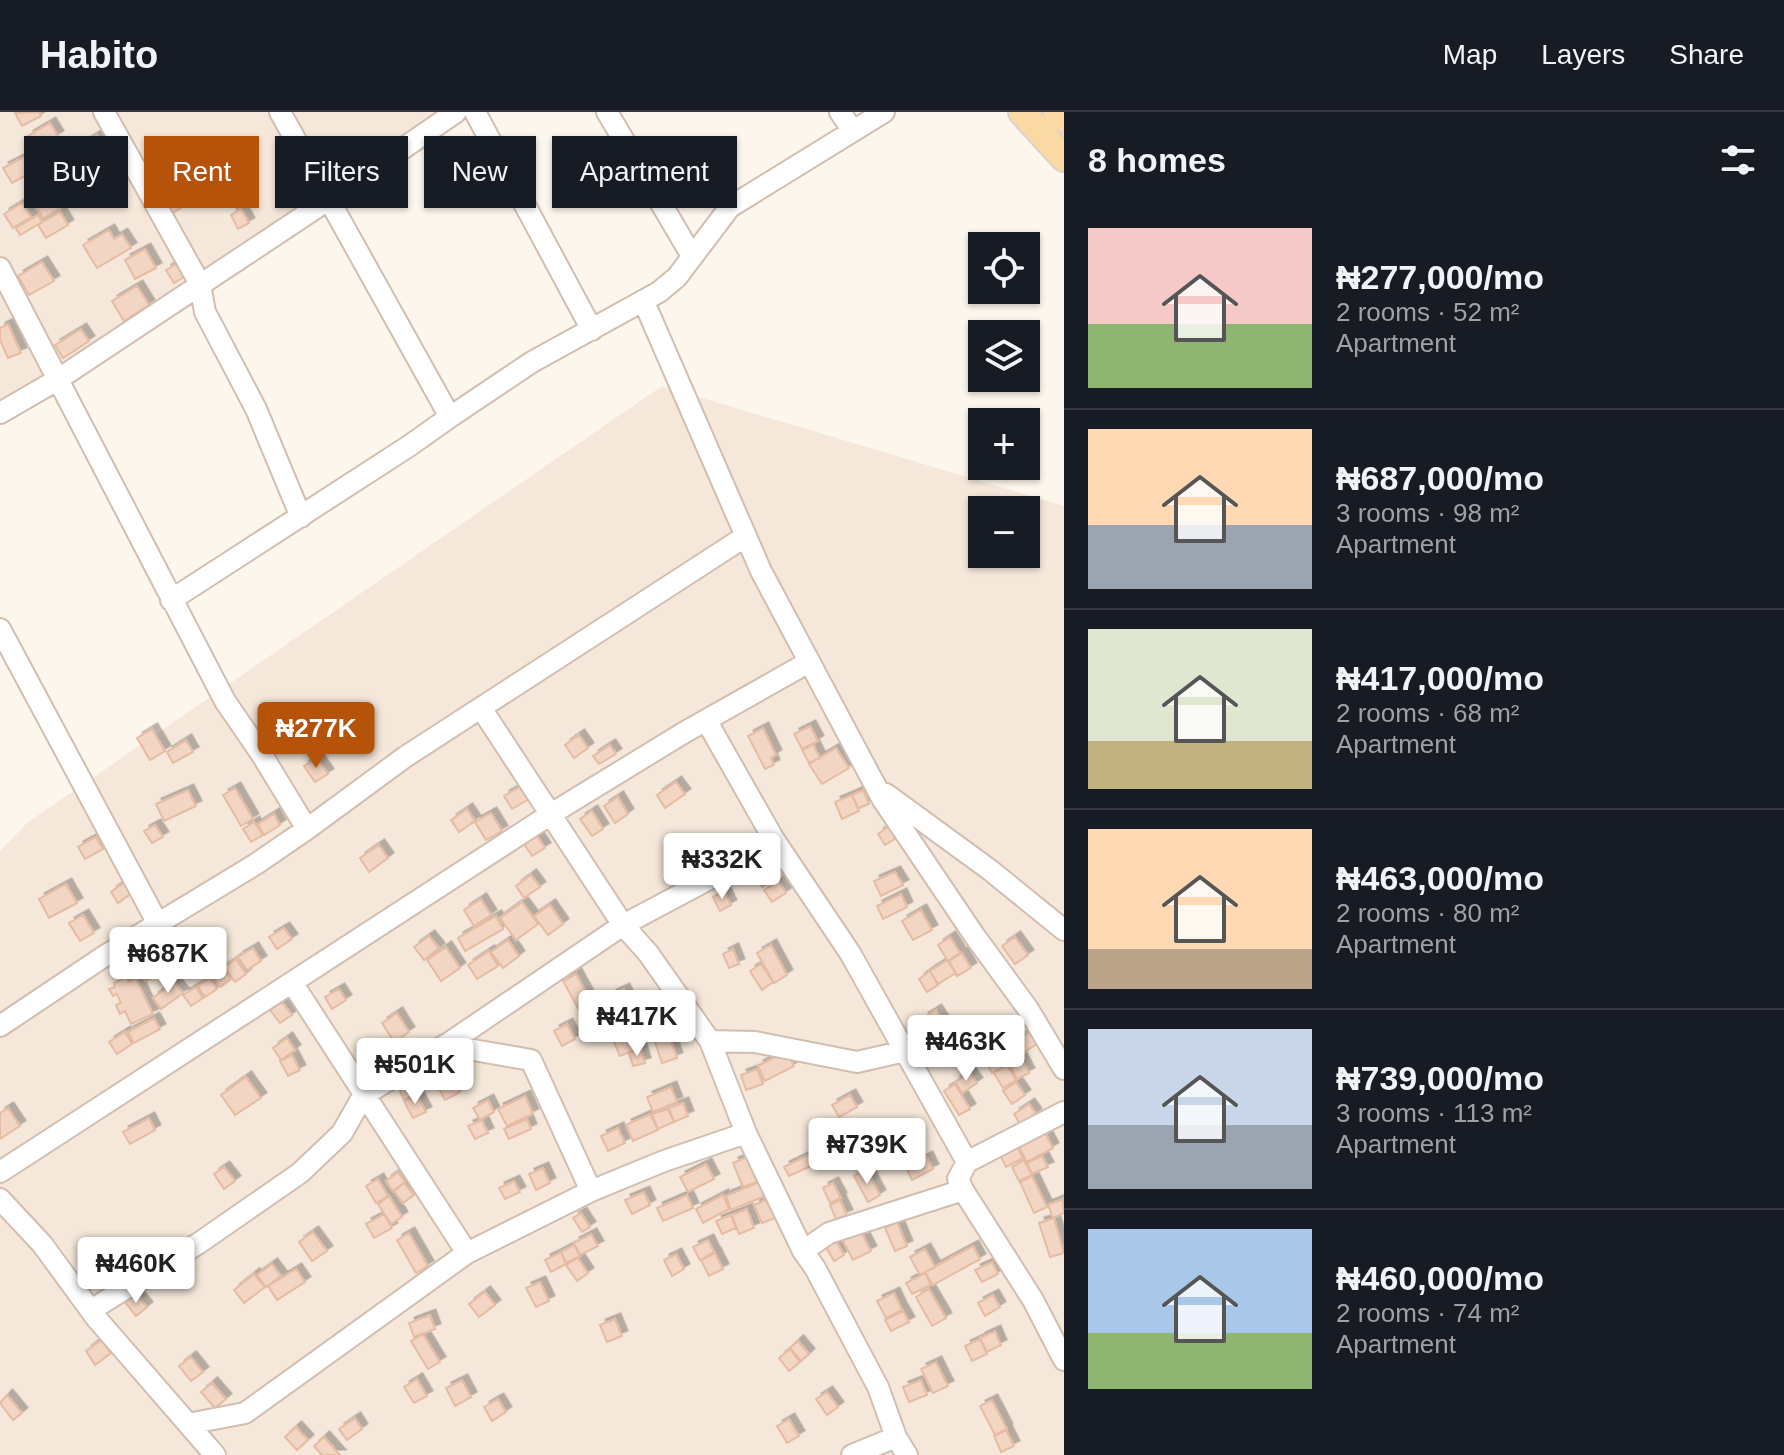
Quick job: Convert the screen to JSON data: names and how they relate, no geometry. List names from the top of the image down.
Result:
{
  "page": {
    "header": "Habito",
    "nav": ["Map", "Layers", "Share"],
    "heading": "8 homes",
    "chip": [
      "Buy",
      "Rent",
      "Filters",
      "New",
      "Apartment"
    ],
    "list": [
      {
        "name": "₦277,000/mo",
        "note": "2 rooms · 52 m² · Apartment"
      },
      {
        "name": "₦687,000/mo",
        "note": "3 rooms · 98 m² · Apartment"
      },
      {
        "name": "₦417,000/mo",
        "note": "2 rooms · 68 m² · Apartment"
      },
      {
        "name": "₦463,000/mo",
        "note": "2 rooms · 80 m² · Apartment"
      },
      {
        "name": "₦739,000/mo",
        "note": "3 rooms · 113 m² · Apartment"
      },
      {
        "name": "₦460,000/mo",
        "note": "2 rooms · 74 m² · Apartment"
      }
    ],
    "map_buttons": ["+", "−"],
    "price": [
      "₦277K",
      "₦332K",
      "₦687K",
      "₦417K",
      "₦463K",
      "₦501K",
      "₦739K",
      "₦460K"
    ]
  }
}
